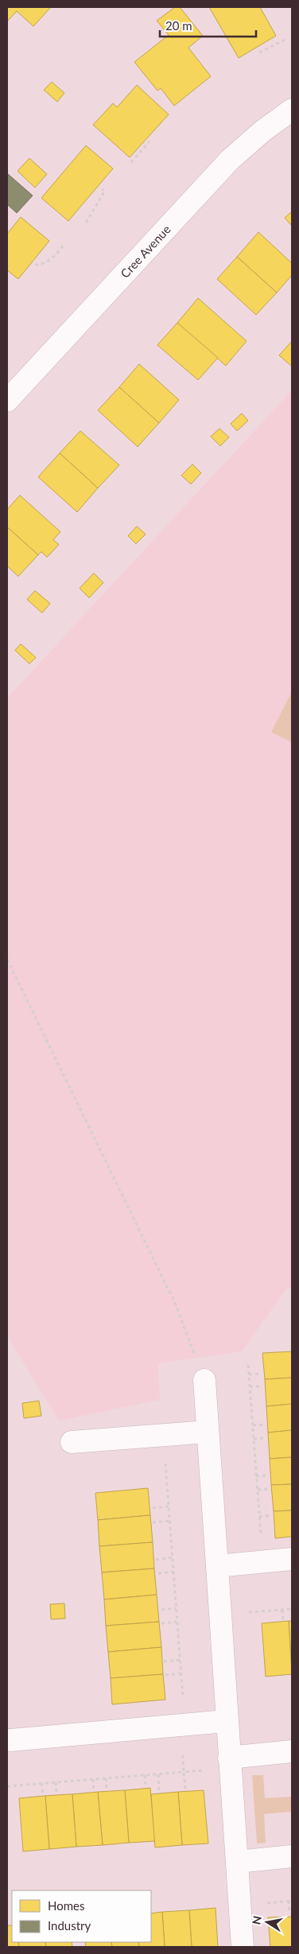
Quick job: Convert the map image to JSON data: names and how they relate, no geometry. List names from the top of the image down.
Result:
{
  "streets": {
    "street": ["Cree Avenue"]
  },
  "legend": ["Homes", "Industry"],
  "scale_bar": "20 m",
  "north": "left"
}
